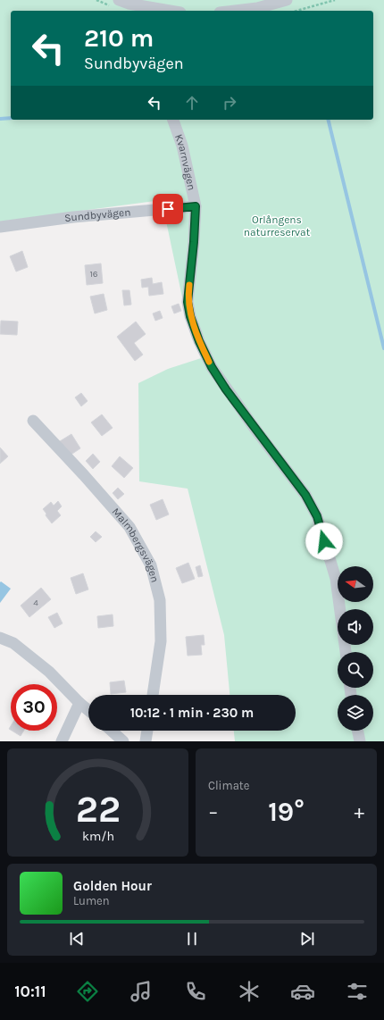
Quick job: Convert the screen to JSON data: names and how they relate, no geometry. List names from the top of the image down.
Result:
{
  "streets": {
    "street": ["Kvarnvägen", "Sundbyvägen", "Malmbergsvägen"]
  },
  "crossings": [
    ["Kvarnvägen", "Sundbyvägen"]
  ],
  "parks": ["Orlångens naturreservat"],
  "house_numbers": ["16", "4"],
  "north": "left",
  "page": {
    "turn": ["210 m", "Sundbyvägen"],
    "limit": "30",
    "trip": "10:12 · 1 min · 230 m",
    "tile": "Climate",
    "heat": ["−", "19°", "+"],
    "song": ["Golden Hour", "Lumen"],
    "tabs": "10:11",
    "gauge": ["22", "km/h"]
  }
}
